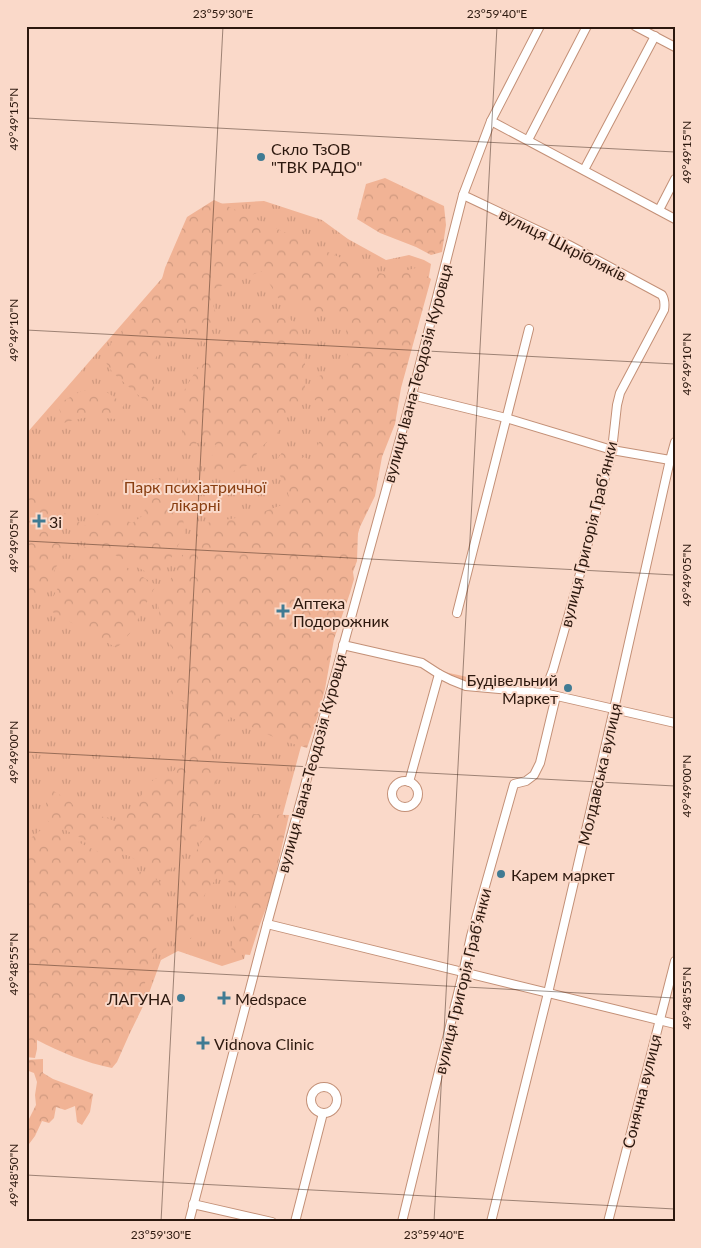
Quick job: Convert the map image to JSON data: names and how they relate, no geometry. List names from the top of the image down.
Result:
{
  "streets": {
    "street": [
      "вулиця Шкрібляків",
      "вулиця Івана-Теодозія Куровця",
      "вулиця Григорія Грабʼянки",
      "Молдавська вулиця",
      "Сонячна вулиця"
    ]
  },
  "crossings": [
    ["вулиця Шкрібляків", "вулиця Івана-Теодозія Куровця"],
    ["вулиця Шкрібляків", "вулиця Григорія Грабʼянки"]
  ],
  "parks": ["Парк психіатричної лікарні"],
  "places": {
    "other": [
      "Скло ТзОВ \"ТВК РАДО\"",
      "Будівельний Маркет",
      "Карем маркет",
      "ЛАГУНА"
    ],
    "health": [
      "3і",
      "Аптека Подорожник",
      "Medspace",
      "Vidnova Clinic"
    ]
  },
  "coordinates": [
    "23°59'30\"E",
    "23°59'40\"E",
    "49°49'15\"N",
    "49°49'10\"N",
    "49°49'05\"N",
    "49°49'00\"N",
    "49°48'55\"N",
    "49°48'50\"N"
  ]
}
